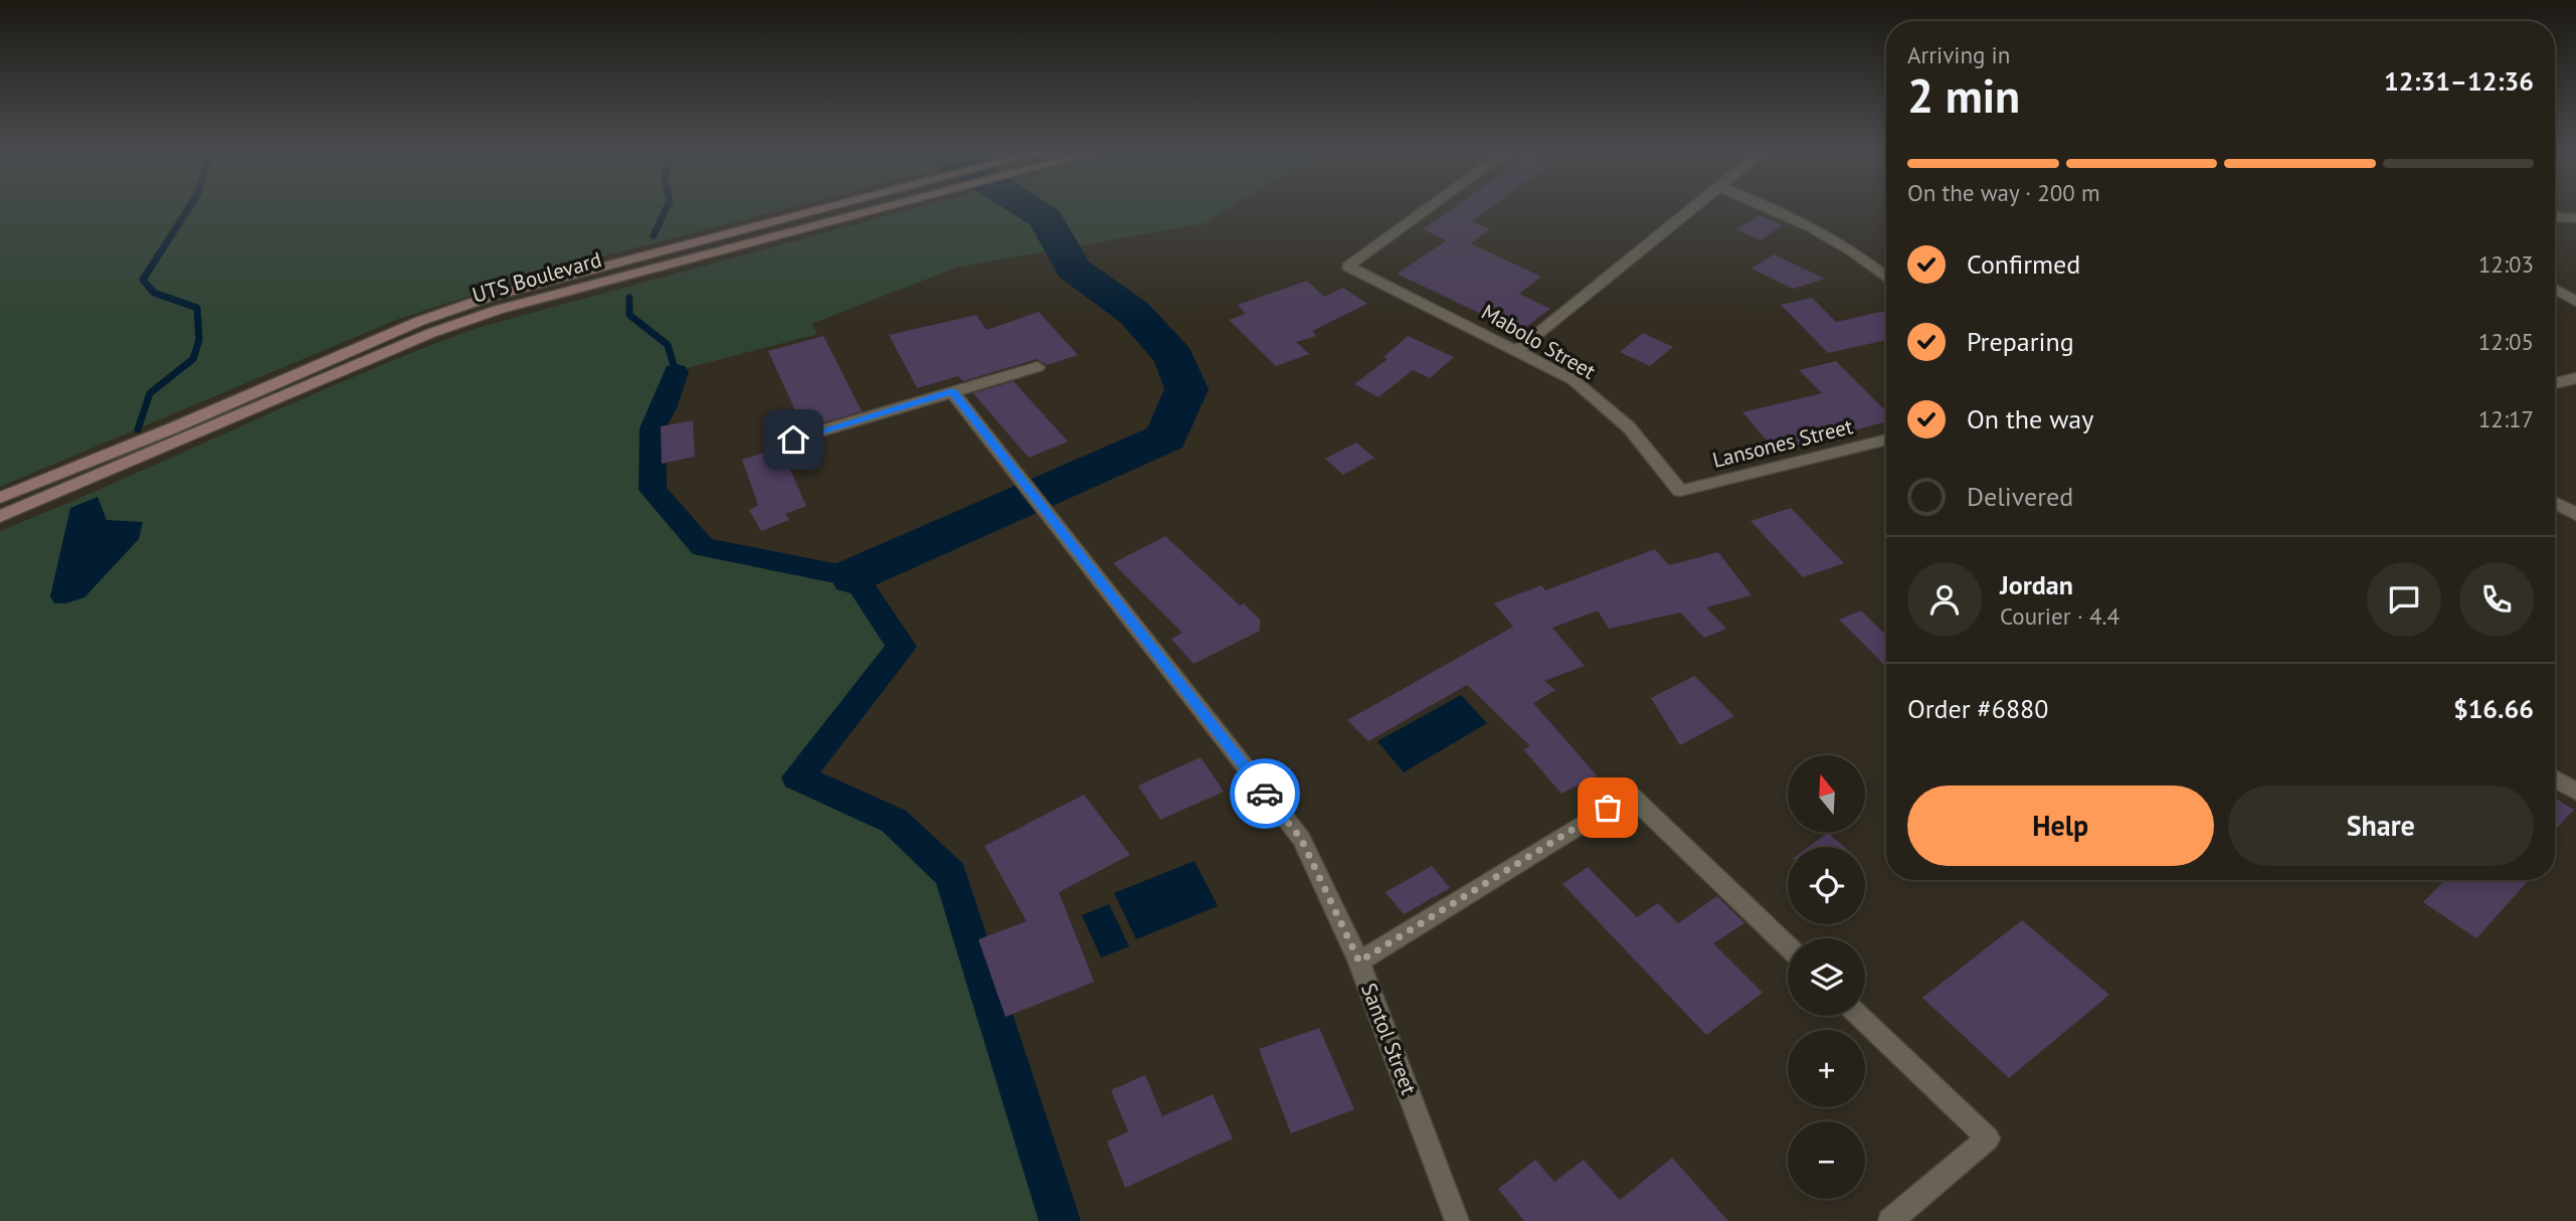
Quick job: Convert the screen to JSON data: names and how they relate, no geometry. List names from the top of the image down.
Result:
{
  "streets": {
    "main road": ["UTS Boulevard"],
    "street": ["Mabolo Street", "Lansones Street", "Santol Street"]
  },
  "crossings": [
    ["Mabolo Street", "Lansones Street"]
  ],
  "north": "top",
  "page": {
    "heading": ["2 min", "Arriving in", "12:31–12:36"],
    "panel": [
      "Jordan",
      "Courier · 4.4",
      "Order #6880",
      "$16.66"
    ],
    "bar": "On the way · 200 m",
    "list": [
      ["Confirmed", "12:03"],
      ["Preparing", "12:05"],
      ["On the way", "12:17"],
      "Delivered"
    ],
    "map_buttons": ["+", "−"],
    "buttons": ["Help", "Share"]
  }
}
